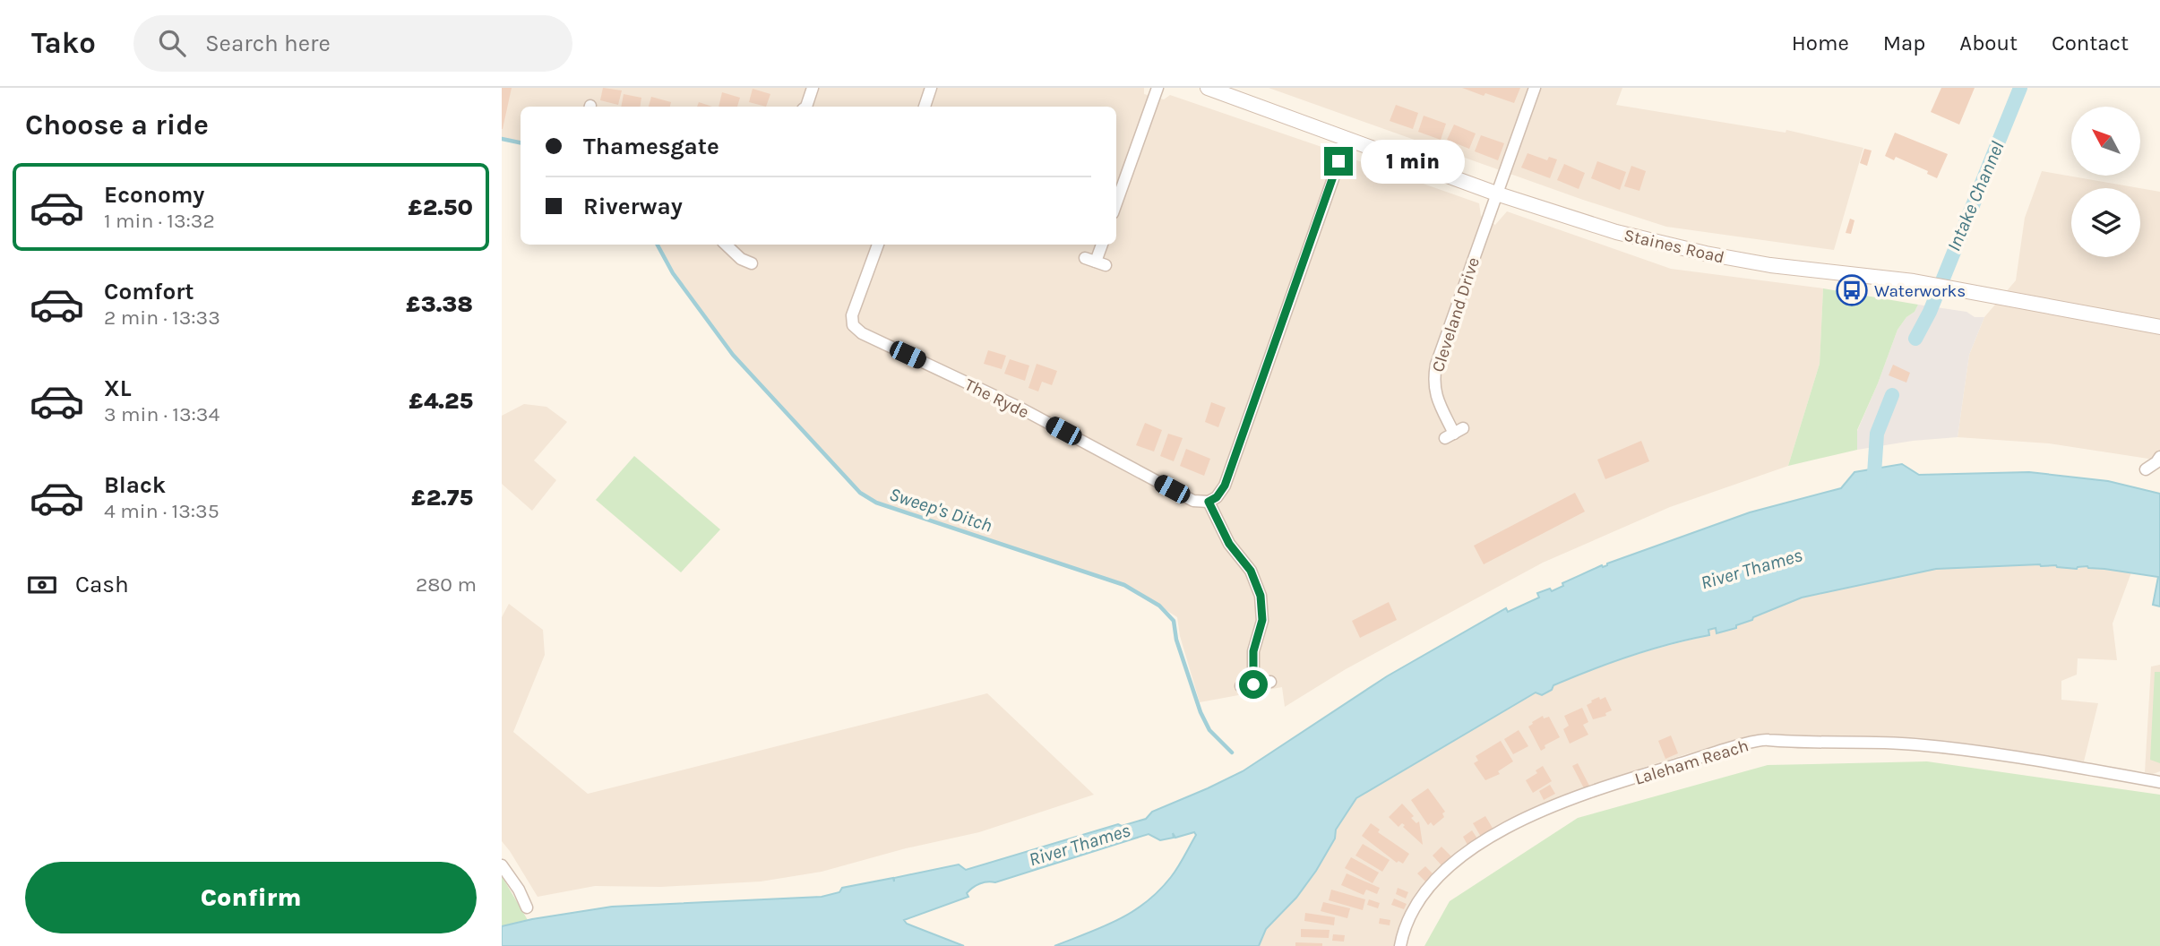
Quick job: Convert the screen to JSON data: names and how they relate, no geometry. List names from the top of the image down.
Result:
{
  "streets": {
    "main road": ["Staines Road"],
    "street": ["Cleveland Drive", "The Ryde", "Laleham Reach"]
  },
  "crossings": [
    ["Staines Road", "Cleveland Drive"]
  ],
  "water": ["Intake Channel", "Sweep's Ditch", "River Thames"],
  "places": {
    "bus stop": ["Waterworks"]
  },
  "north": "top left",
  "page": {
    "header": "Tako",
    "search": "Search here",
    "nav": [
      "Home",
      "Map",
      "About",
      "Contact"
    ],
    "heading": "Choose a ride",
    "banner": ["Thamesgate", "Riverway"],
    "bubble": "1 min",
    "list": [
      {
        "name": "Economy",
        "note": "1 min · 13:32",
        "value": "£2.50"
      },
      {
        "name": "Comfort",
        "note": "2 min · 13:33",
        "value": "£3.38"
      },
      {
        "name": "XL",
        "note": "3 min · 13:34",
        "value": "£4.25"
      },
      {
        "name": "Black",
        "note": "4 min · 13:35",
        "value": "£2.75"
      }
    ],
    "pay": ["Cash", "280 m"],
    "buttons": "Confirm"
  }
}
